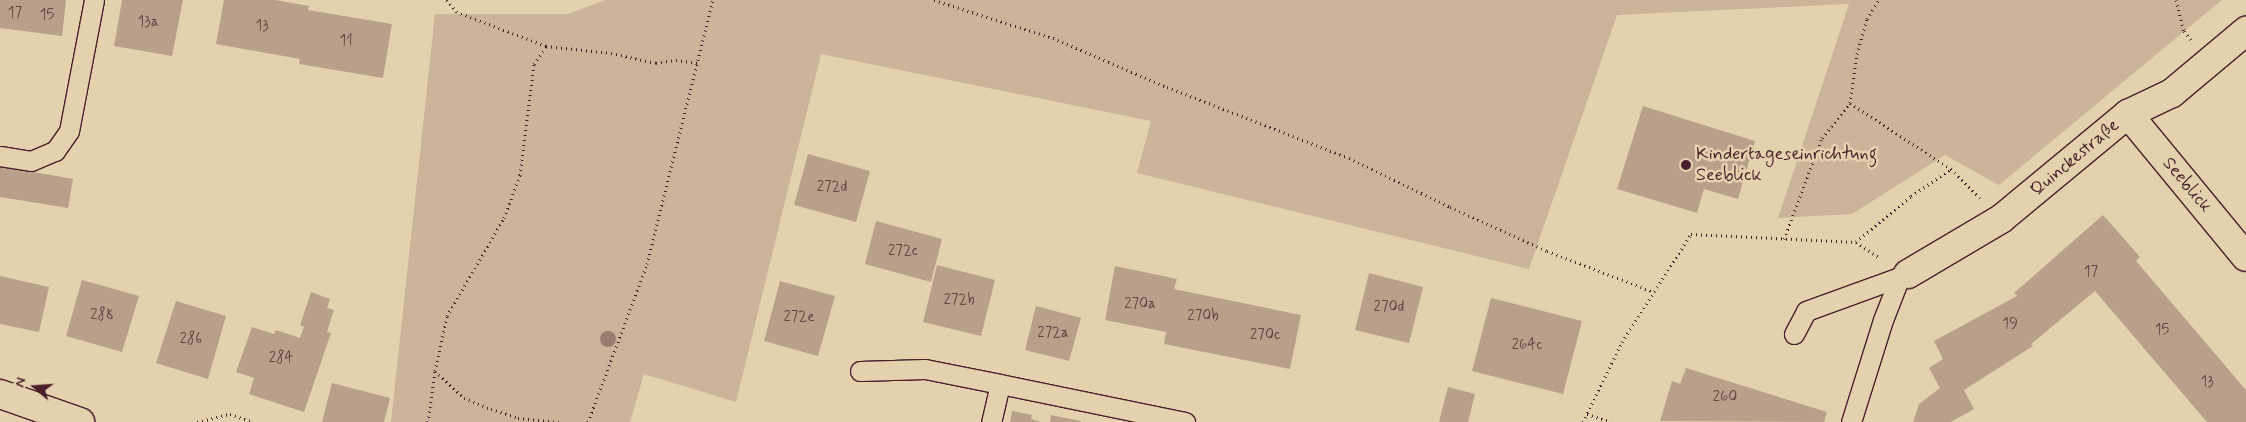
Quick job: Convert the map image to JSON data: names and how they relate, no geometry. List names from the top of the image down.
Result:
{
  "streets": {
    "street": ["Quinckestraße", "Seeblick"]
  },
  "crossings": [
    ["Quinckestraße", "Seeblick"]
  ],
  "places": ["Kindertageseinrichtung Seeblick"],
  "house_numbers": [
    "17",
    "15",
    "13a",
    "13",
    "11",
    "272d",
    "272c",
    "17",
    "272b",
    "270a",
    "270d",
    "288",
    "270b",
    "272e",
    "19",
    "15",
    "272a",
    "270c",
    "286",
    "264c",
    "284",
    "13",
    "260"
  ],
  "north": "left"
}
